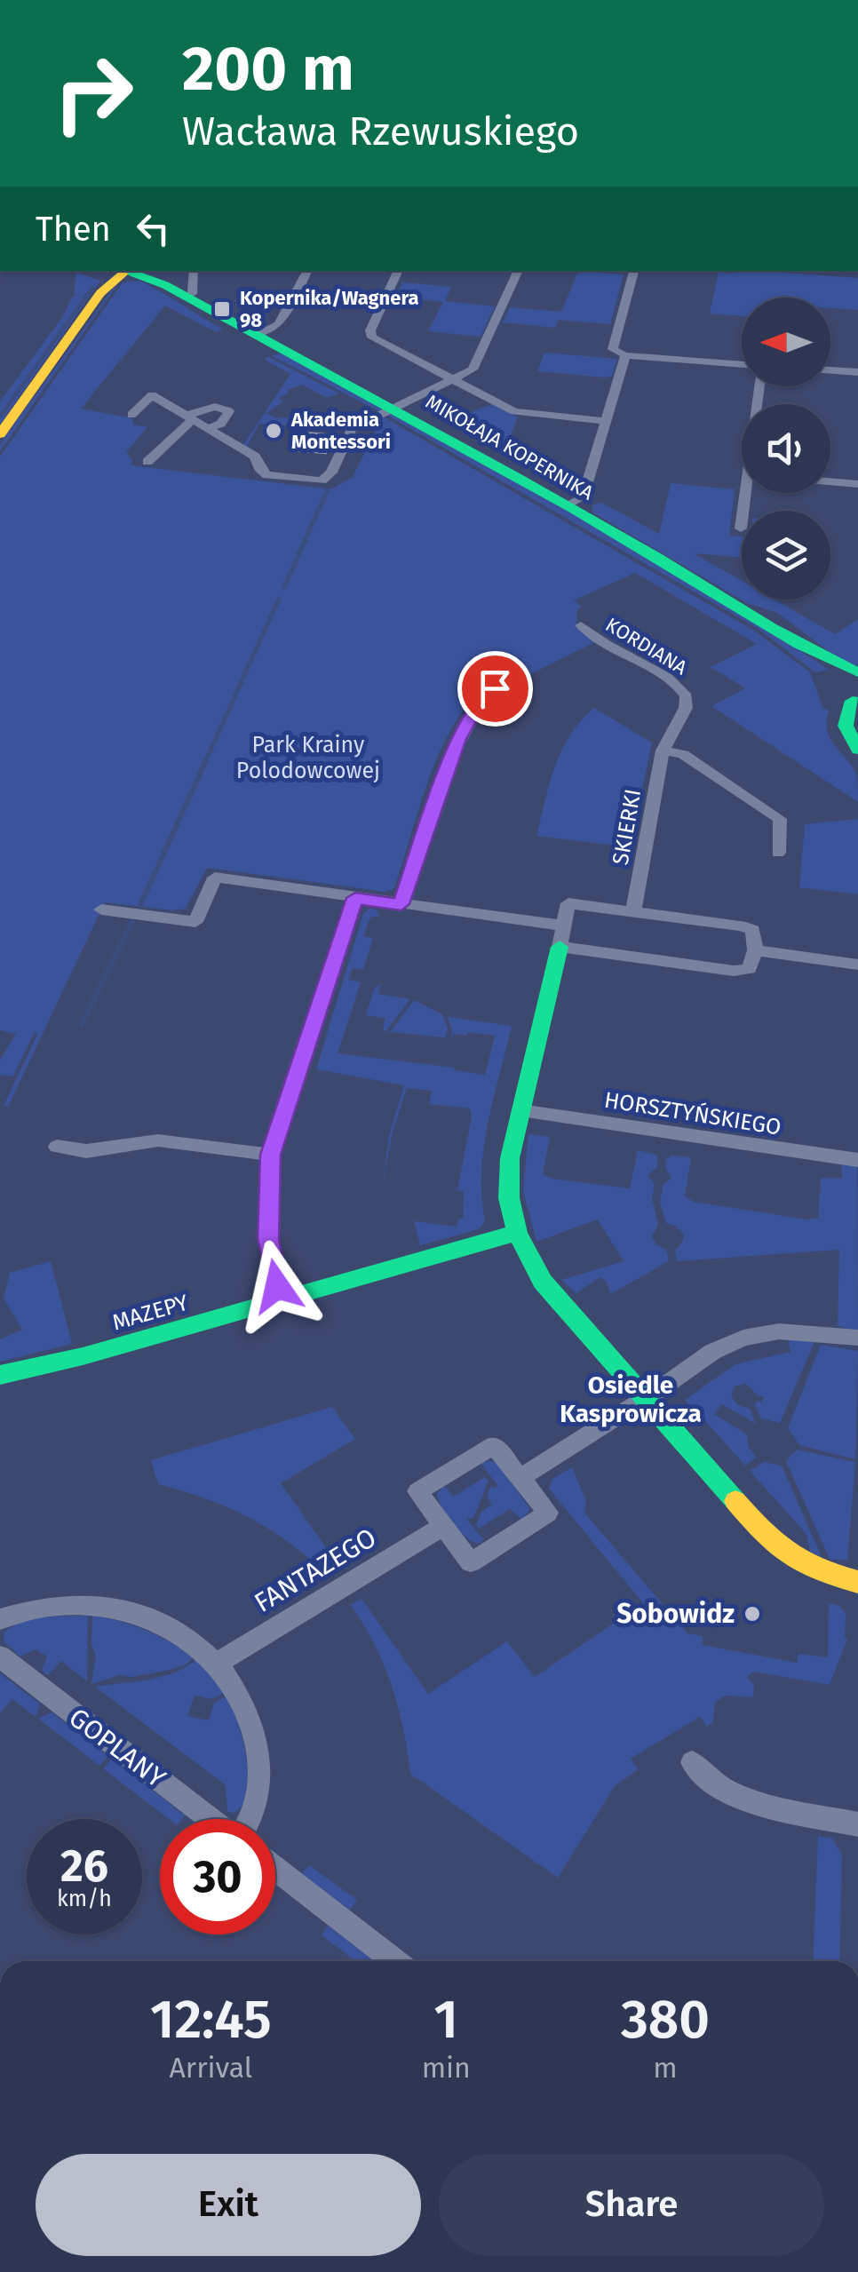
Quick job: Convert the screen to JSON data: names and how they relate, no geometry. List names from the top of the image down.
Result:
{
  "streets": {
    "street": [
      "MIKOŁAJA KOPERNIKA",
      "KORDIANA",
      "SKIERKI",
      "HORSZTYŃSKIEGO",
      "MAZEPY",
      "FANTAZEGO",
      "GOPLANY"
    ]
  },
  "crossings": [
    ["KORDIANA", "SKIERKI"]
  ],
  "districts": ["Osiedle Kasprowicza"],
  "parks": ["Park Krainy Polodowcowej"],
  "places": {
    "transit": ["Kopernika/Wagnera 98"],
    "other": ["Akademia Montessori", "Sobowidz"]
  },
  "north": "left",
  "page": {
    "turn": ["200 m", "Wacława Rzewuskiego"],
    "then": "Then",
    "speed": "26 km/h",
    "limit": "30",
    "eta": [
      "12:45",
      "Arrival",
      "1",
      "min",
      "380",
      "m"
    ],
    "buttons": ["Exit", "Share"]
  }
}
